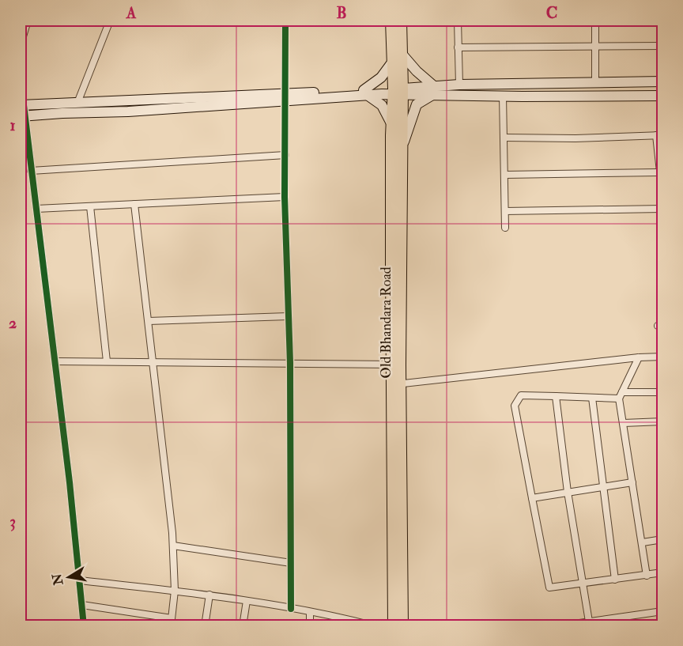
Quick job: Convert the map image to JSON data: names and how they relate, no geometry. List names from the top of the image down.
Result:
{
  "streets": {
    "highway": ["Old Bhandara Road"]
  },
  "north": "left",
  "grid": {
    "columns": ["A", "B", "C"],
    "rows": ["1", "2", "3"]
  }
}
